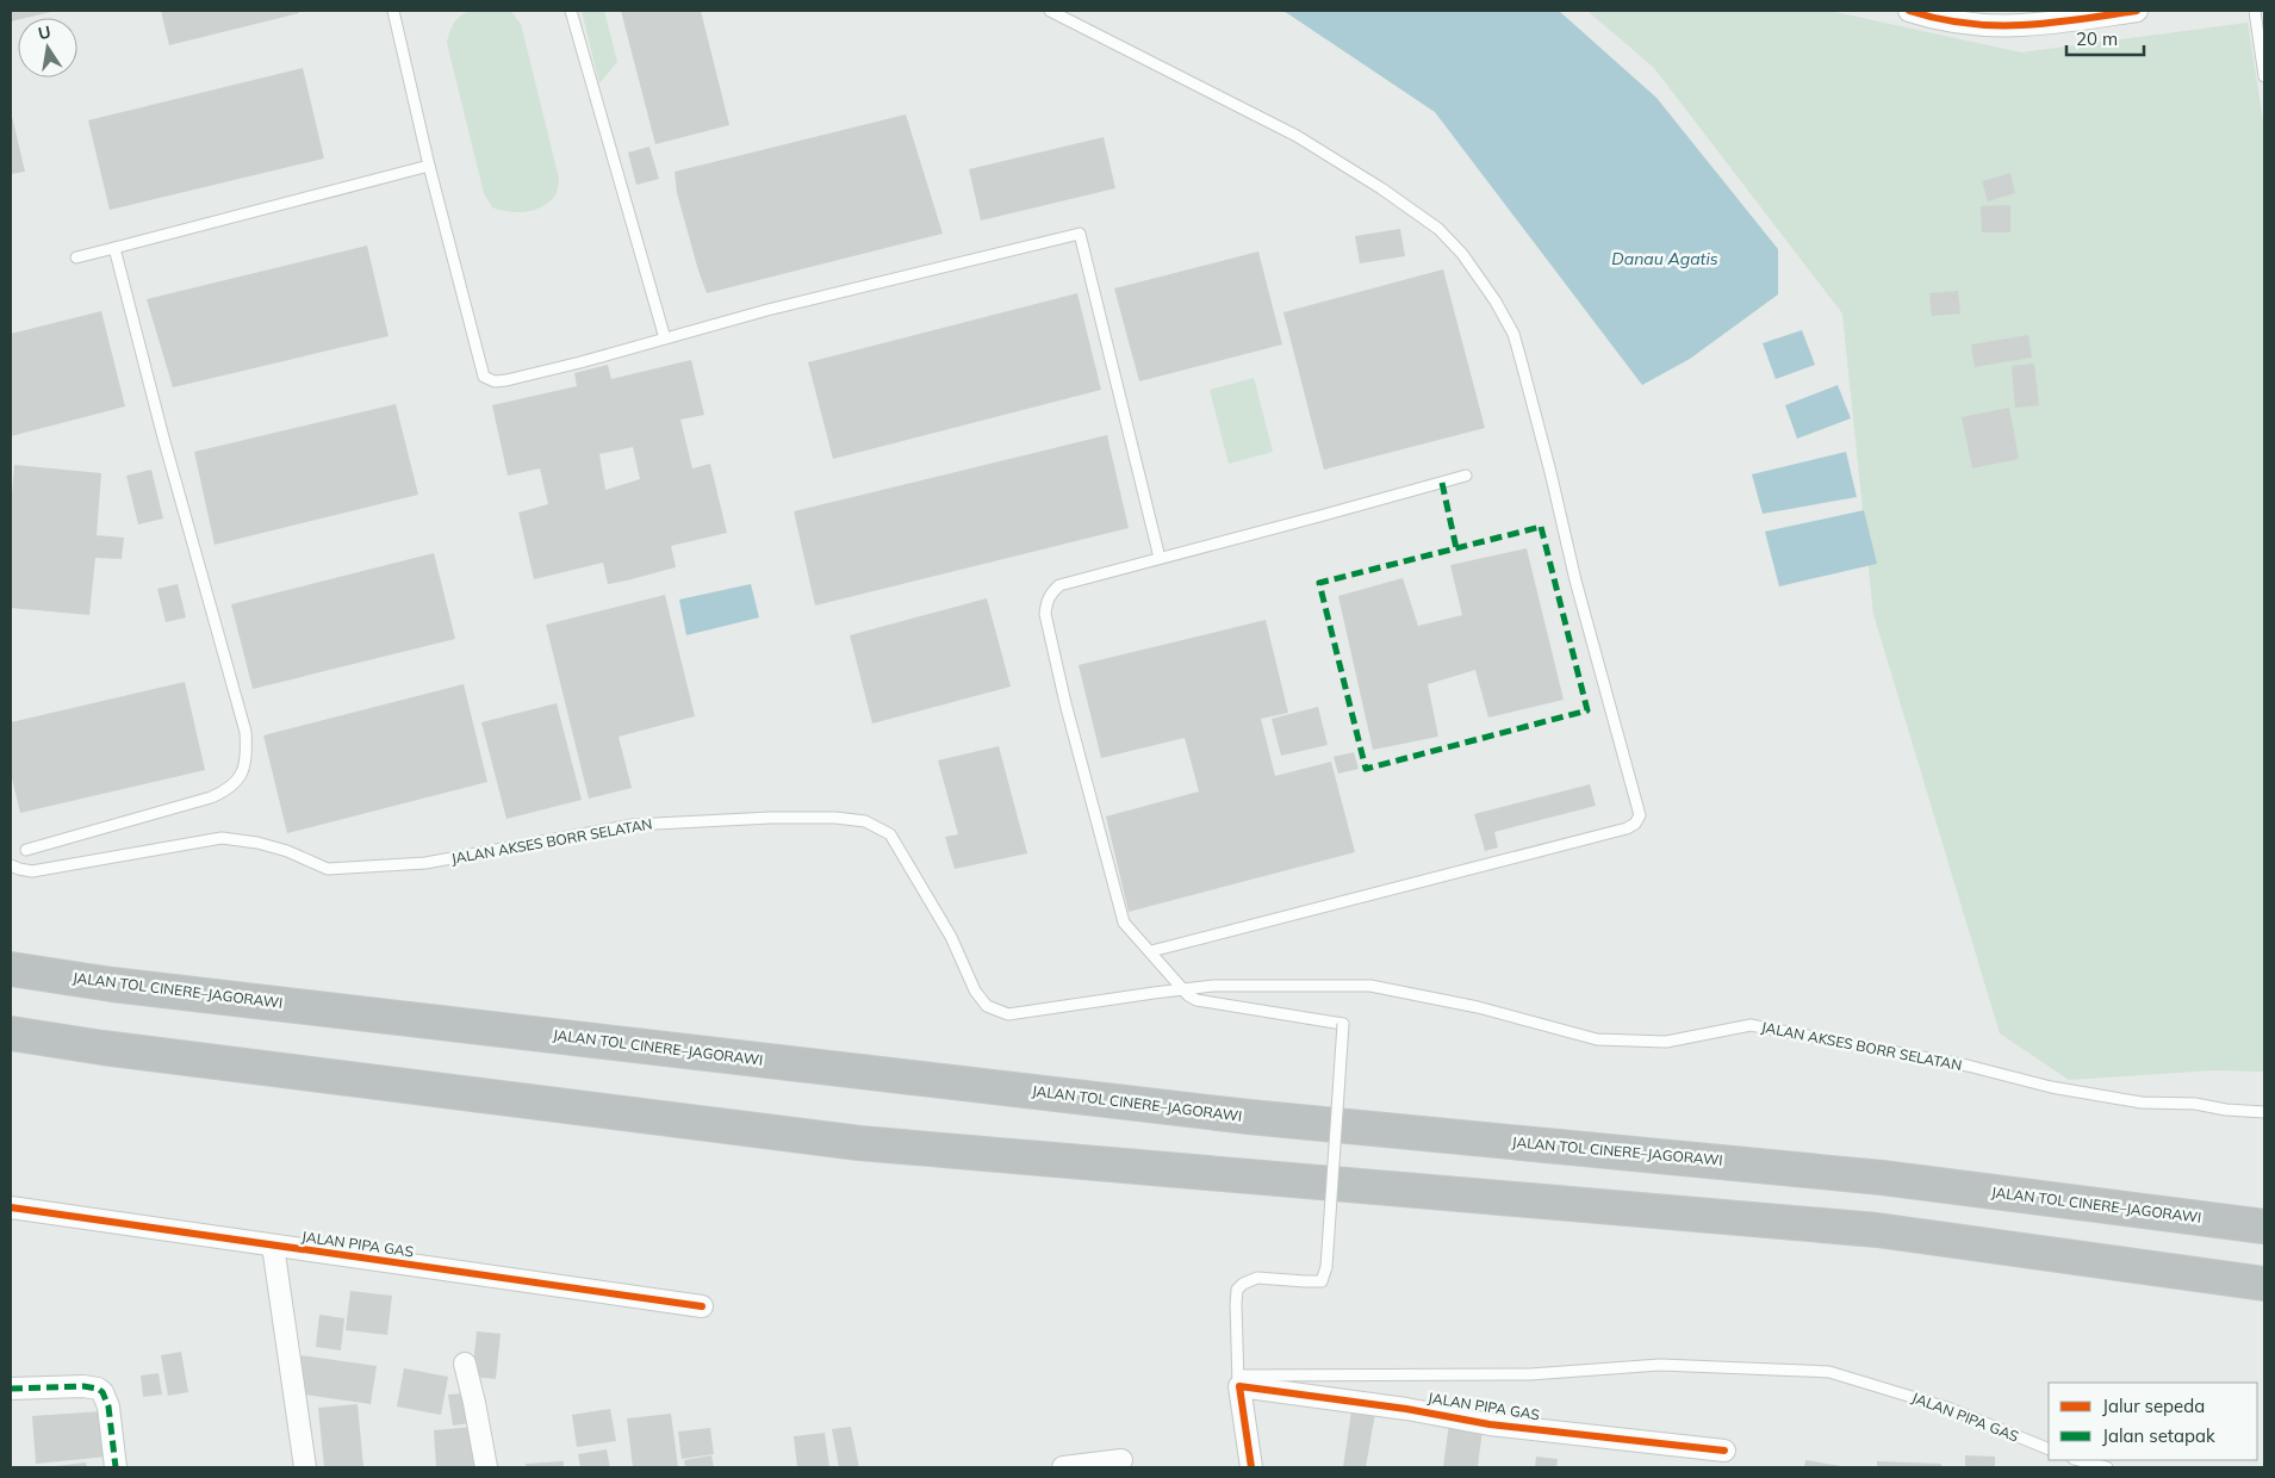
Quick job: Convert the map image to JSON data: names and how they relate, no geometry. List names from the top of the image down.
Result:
{
  "streets": {
    "highway": ["JALAN TOL CINERE–JAGORAWI"],
    "street": ["JALAN PIPA GAS"],
    "lane": ["JALAN AKSES BORR SELATAN"]
  },
  "water": ["Danau Agatis"],
  "legend": ["Jalur sepeda", "Jalan setapak"],
  "scale_bar": "20 m",
  "north": "top"
}
